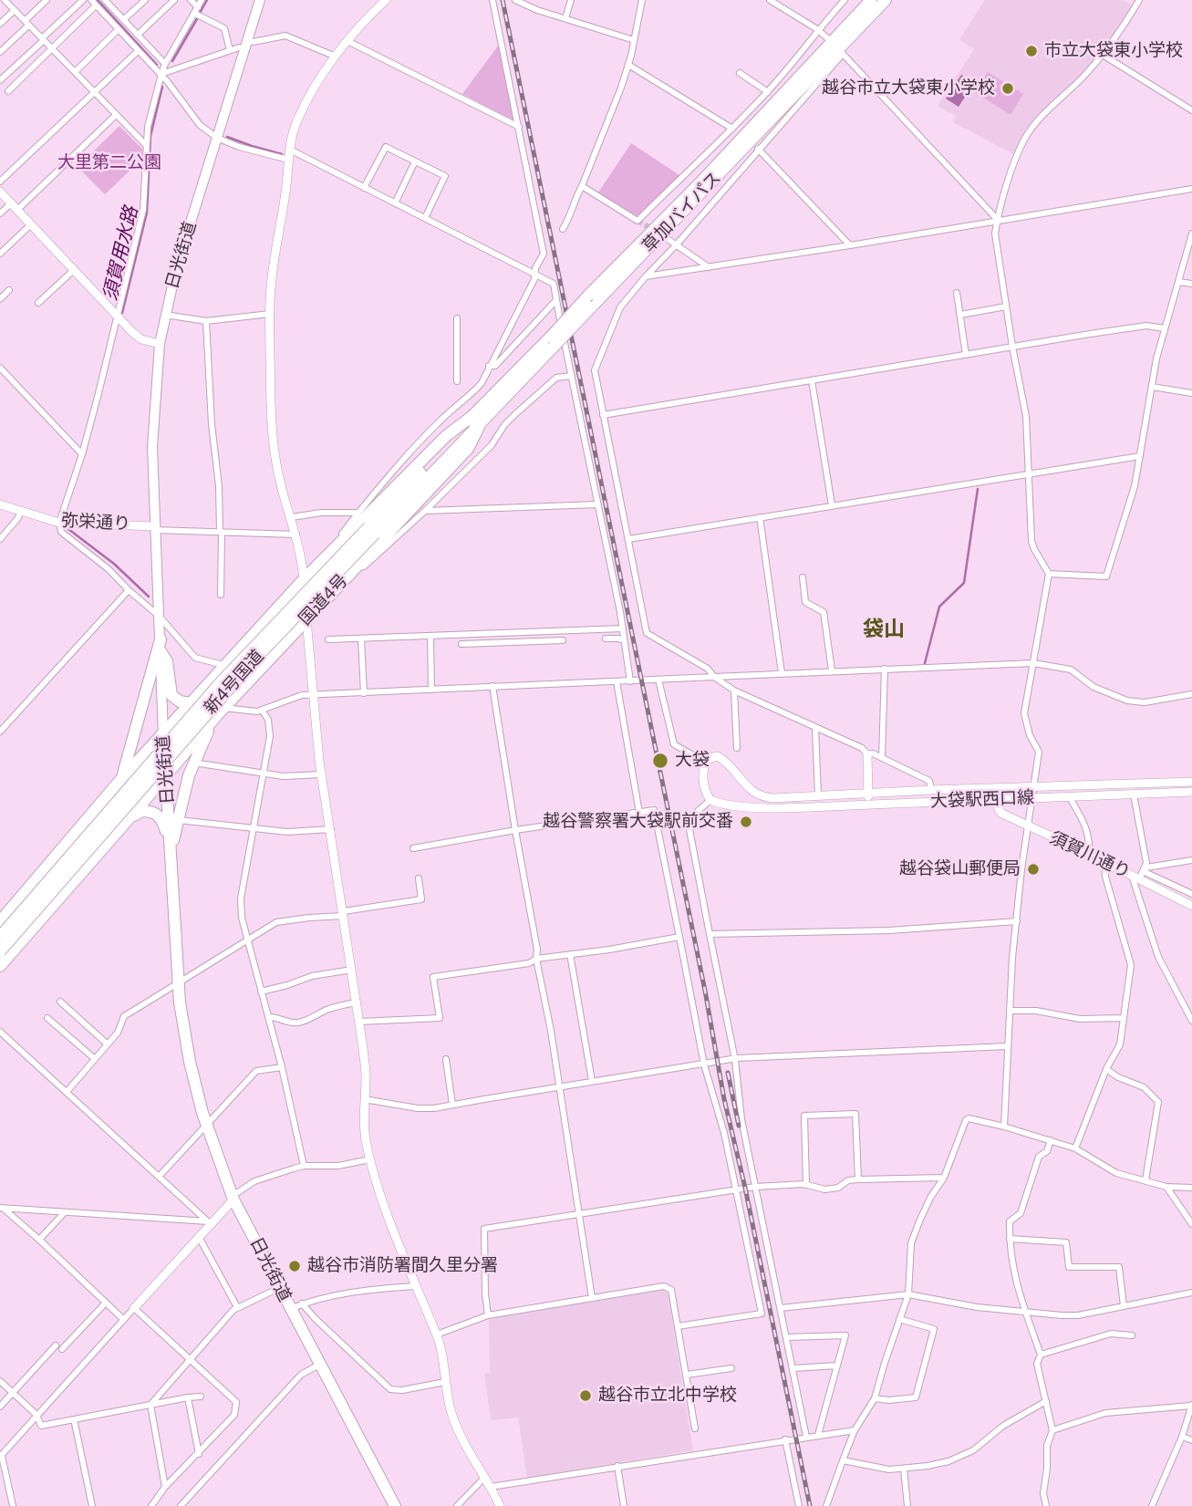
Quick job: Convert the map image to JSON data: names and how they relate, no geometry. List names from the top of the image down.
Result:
{
  "streets": {
    "highway": [
      "草加バイパス",
      "日光街道",
      "国道4号",
      "新4号国道"
    ],
    "street": ["弥栄通り", "大袋駅西口線", "須賀川通り"]
  },
  "crossings": [
    ["草加バイパス", "国道4号"],
    ["草加バイパス", "新4号国道"],
    ["日光街道", "弥栄通り"],
    ["日光街道", "国道4号"],
    ["国道4号", "新4号国道"],
    ["大袋駅西口線", "須賀川通り"]
  ],
  "districts": ["袋山"],
  "water": ["須賀用水路"],
  "parks": ["大里第二公園"],
  "places": [
    "市立大袋東小学校",
    "越谷市立大袋東小学校",
    "大袋",
    "越谷警察署大袋駅前交番",
    "越谷袋山郵便局",
    "越谷市消防署間久里分署",
    "越谷市立北中学校"
  ]
}
